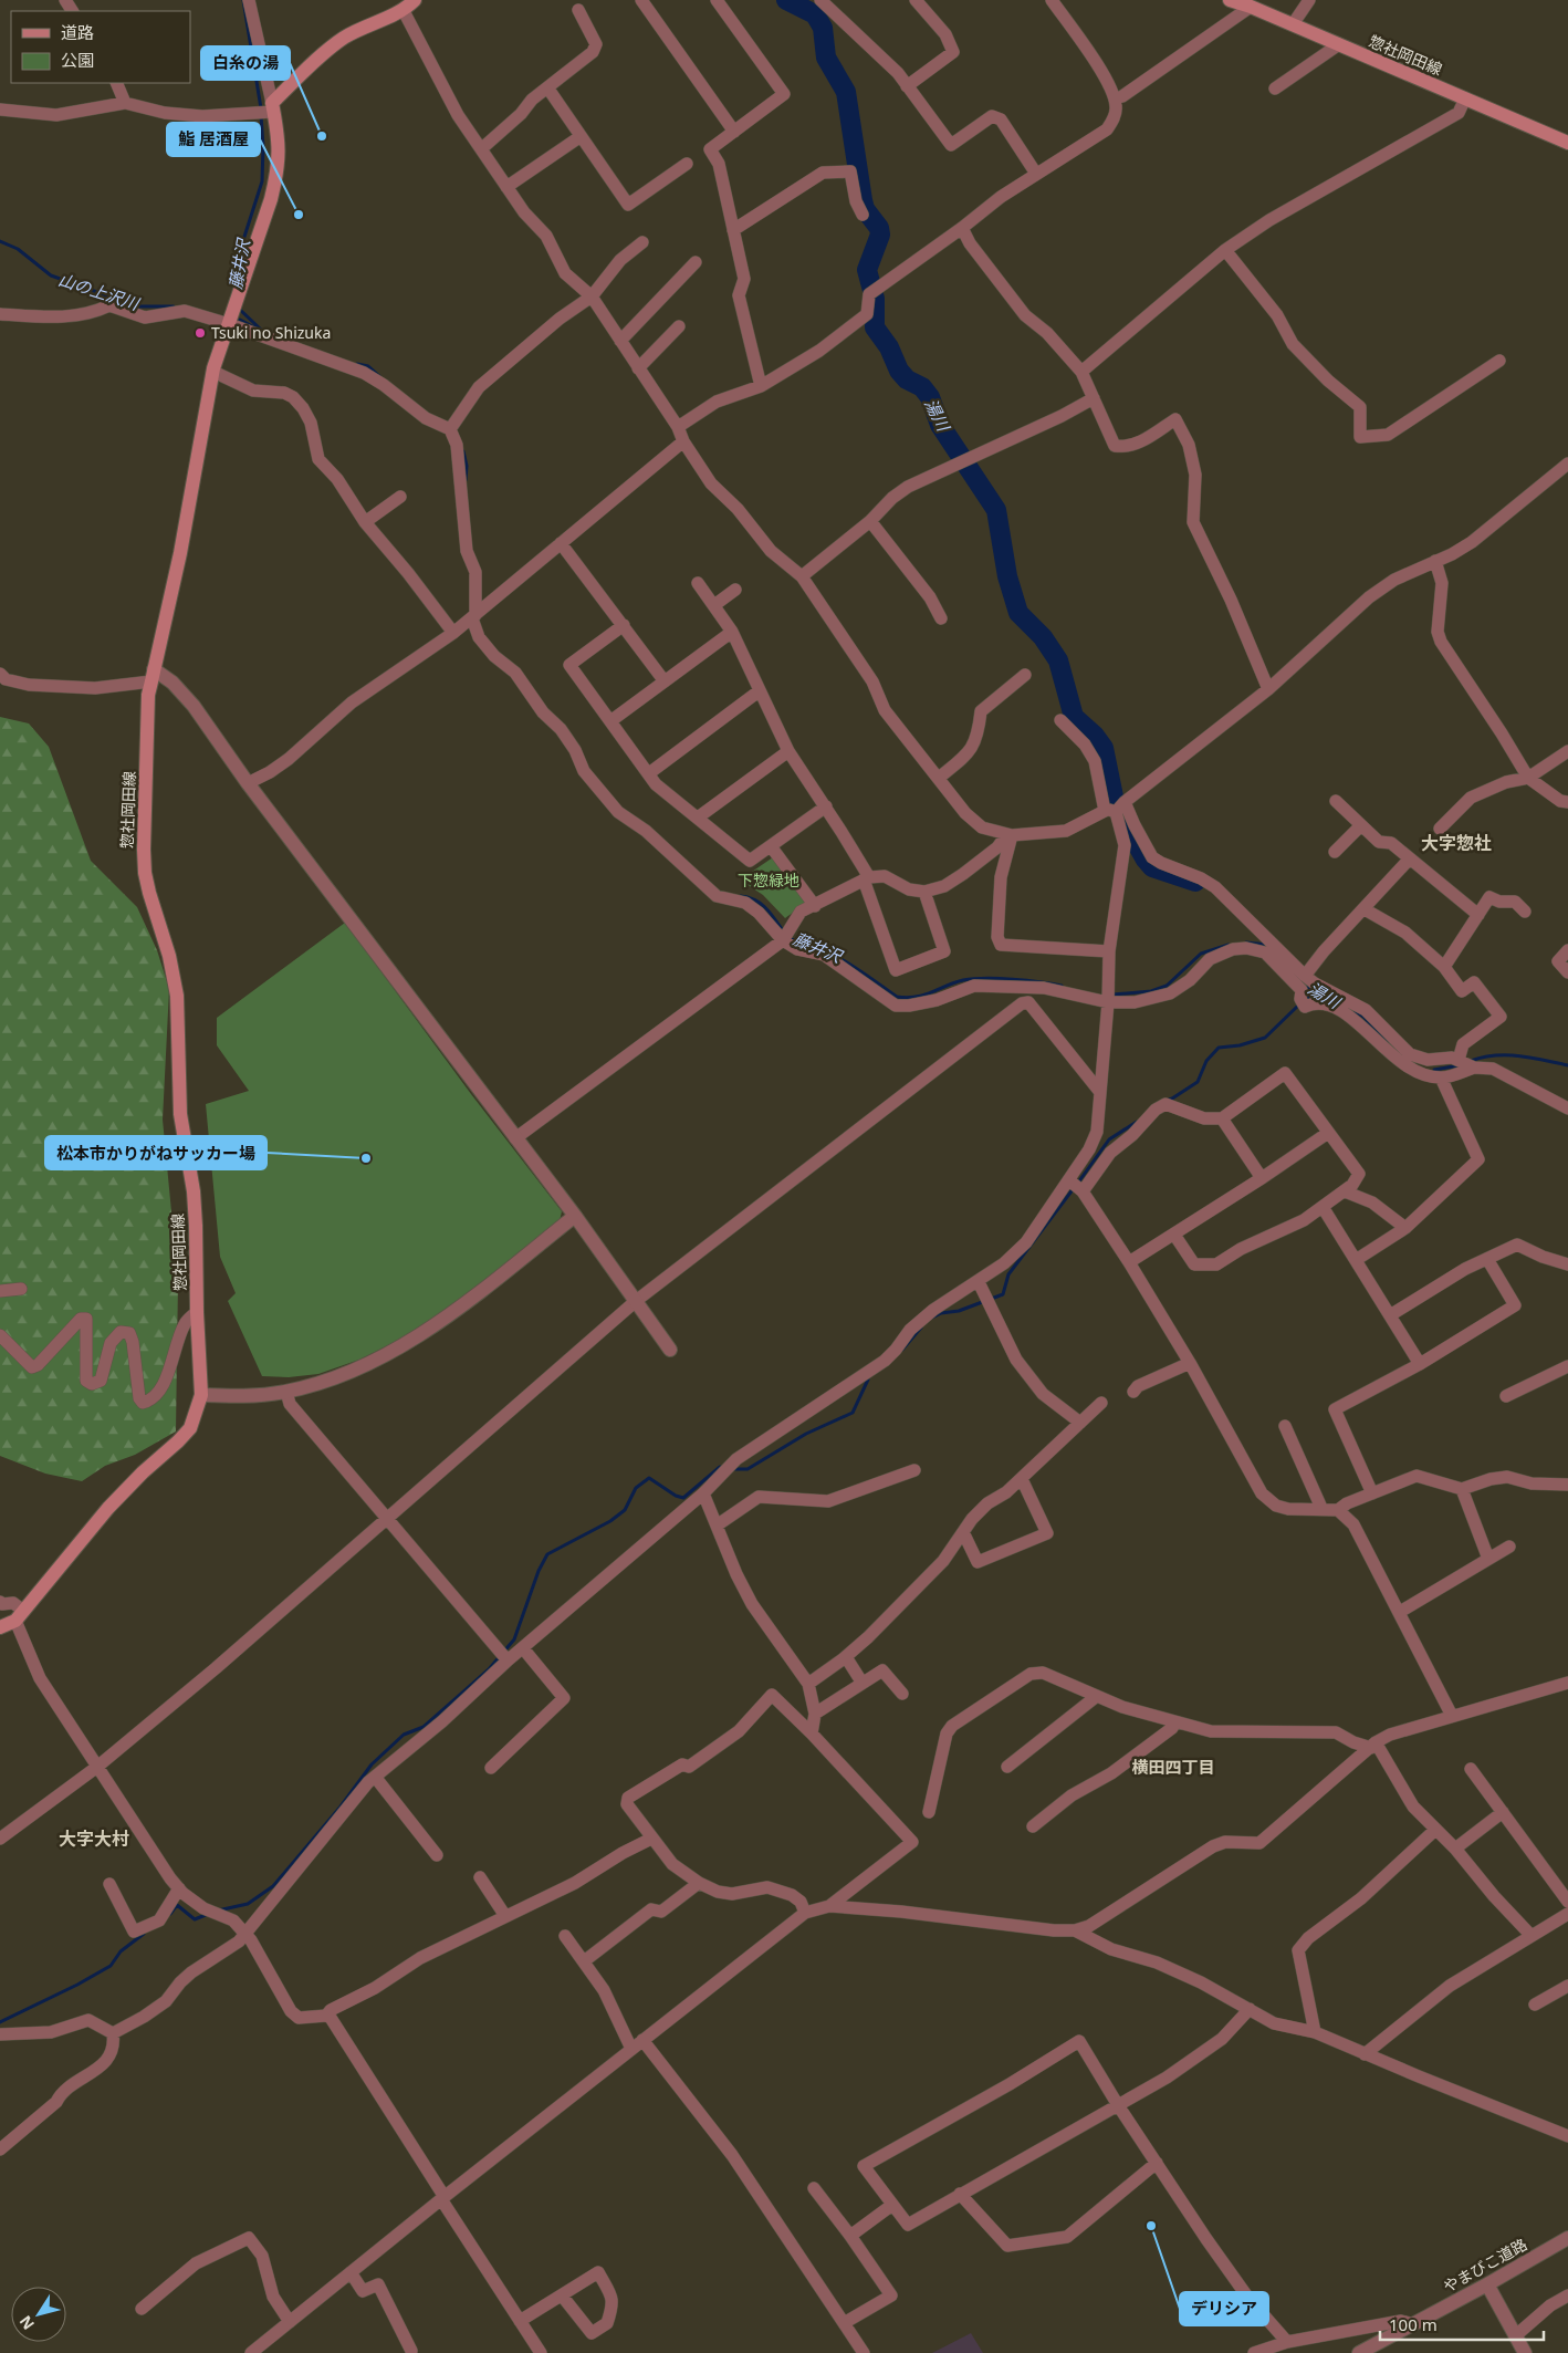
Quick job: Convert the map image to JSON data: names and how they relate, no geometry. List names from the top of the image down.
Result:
{
  "streets": {
    "main road": ["惣社岡田線"],
    "street": ["やまびこ道路"]
  },
  "districts": ["大字惣社", "横田四丁目", "大字大村"],
  "water": ["藤井沢", "山の上沢川", "湯川"],
  "parks": ["下惣緑地"],
  "places": [
    "白糸の湯",
    "鮨 居酒屋",
    "Tsuki no Shizuka",
    "松本市かりがねサッカー場",
    "デリシア"
  ],
  "legend": ["道路", "公園"],
  "scale_bar": "100 m",
  "north": "bottom left"
}
